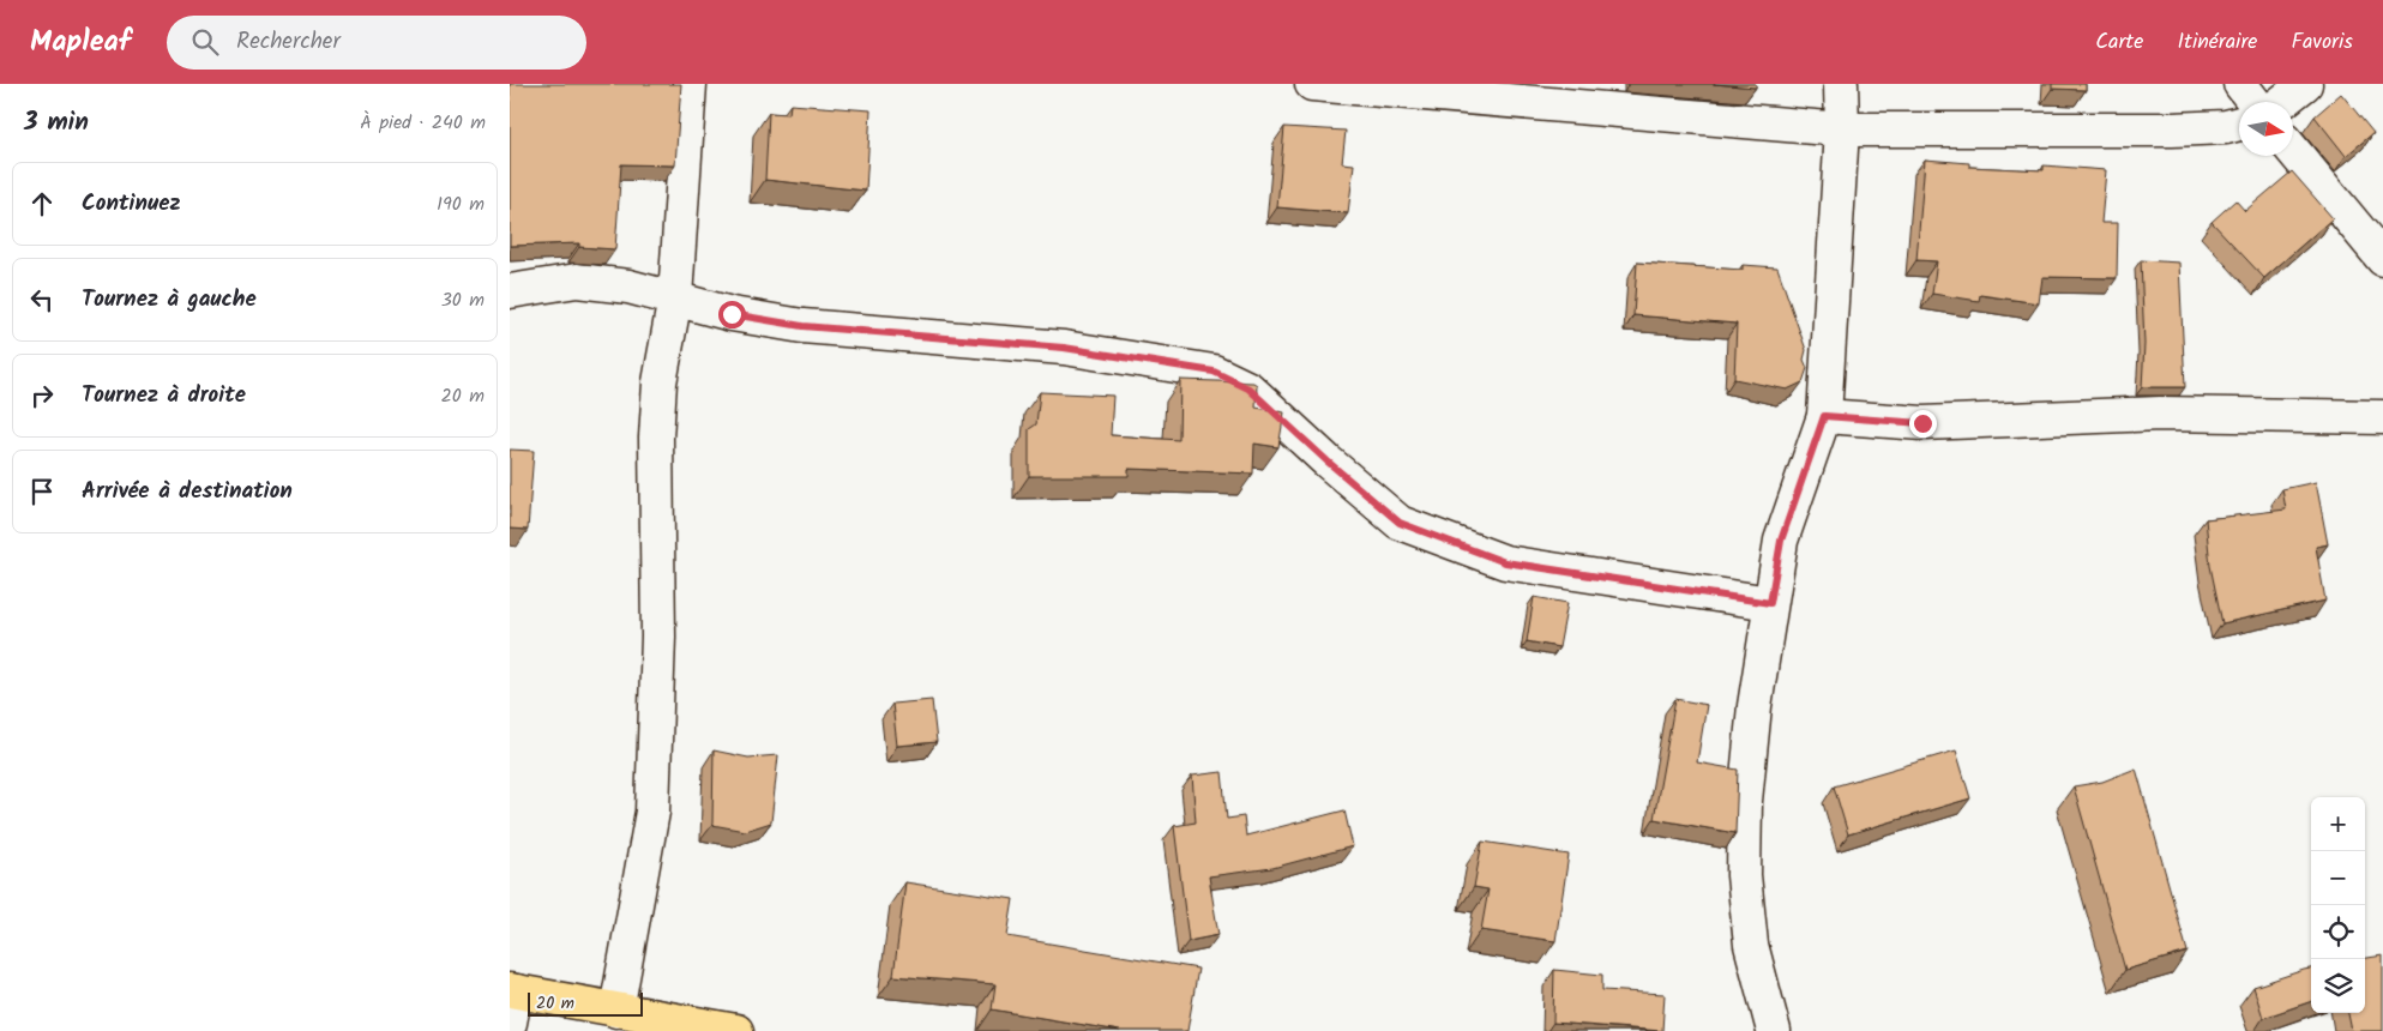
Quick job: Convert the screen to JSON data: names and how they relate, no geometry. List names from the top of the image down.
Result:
{
  "scale_bar": "20 m",
  "north": "right",
  "page": {
    "header": "Mapleaf",
    "search": "Rechercher",
    "nav": ["Carte", "Itinéraire", "Favoris"],
    "heading": ["3 min", "À pied · 240 m"],
    "list": [
      ["Continuez", "190 m"],
      ["Tournez à gauche", "30 m"],
      ["Tournez à droite", "20 m"],
      "Arrivée à destination"
    ],
    "map_buttons": ["+", "−"],
    "scale": "20 m"
  }
}
